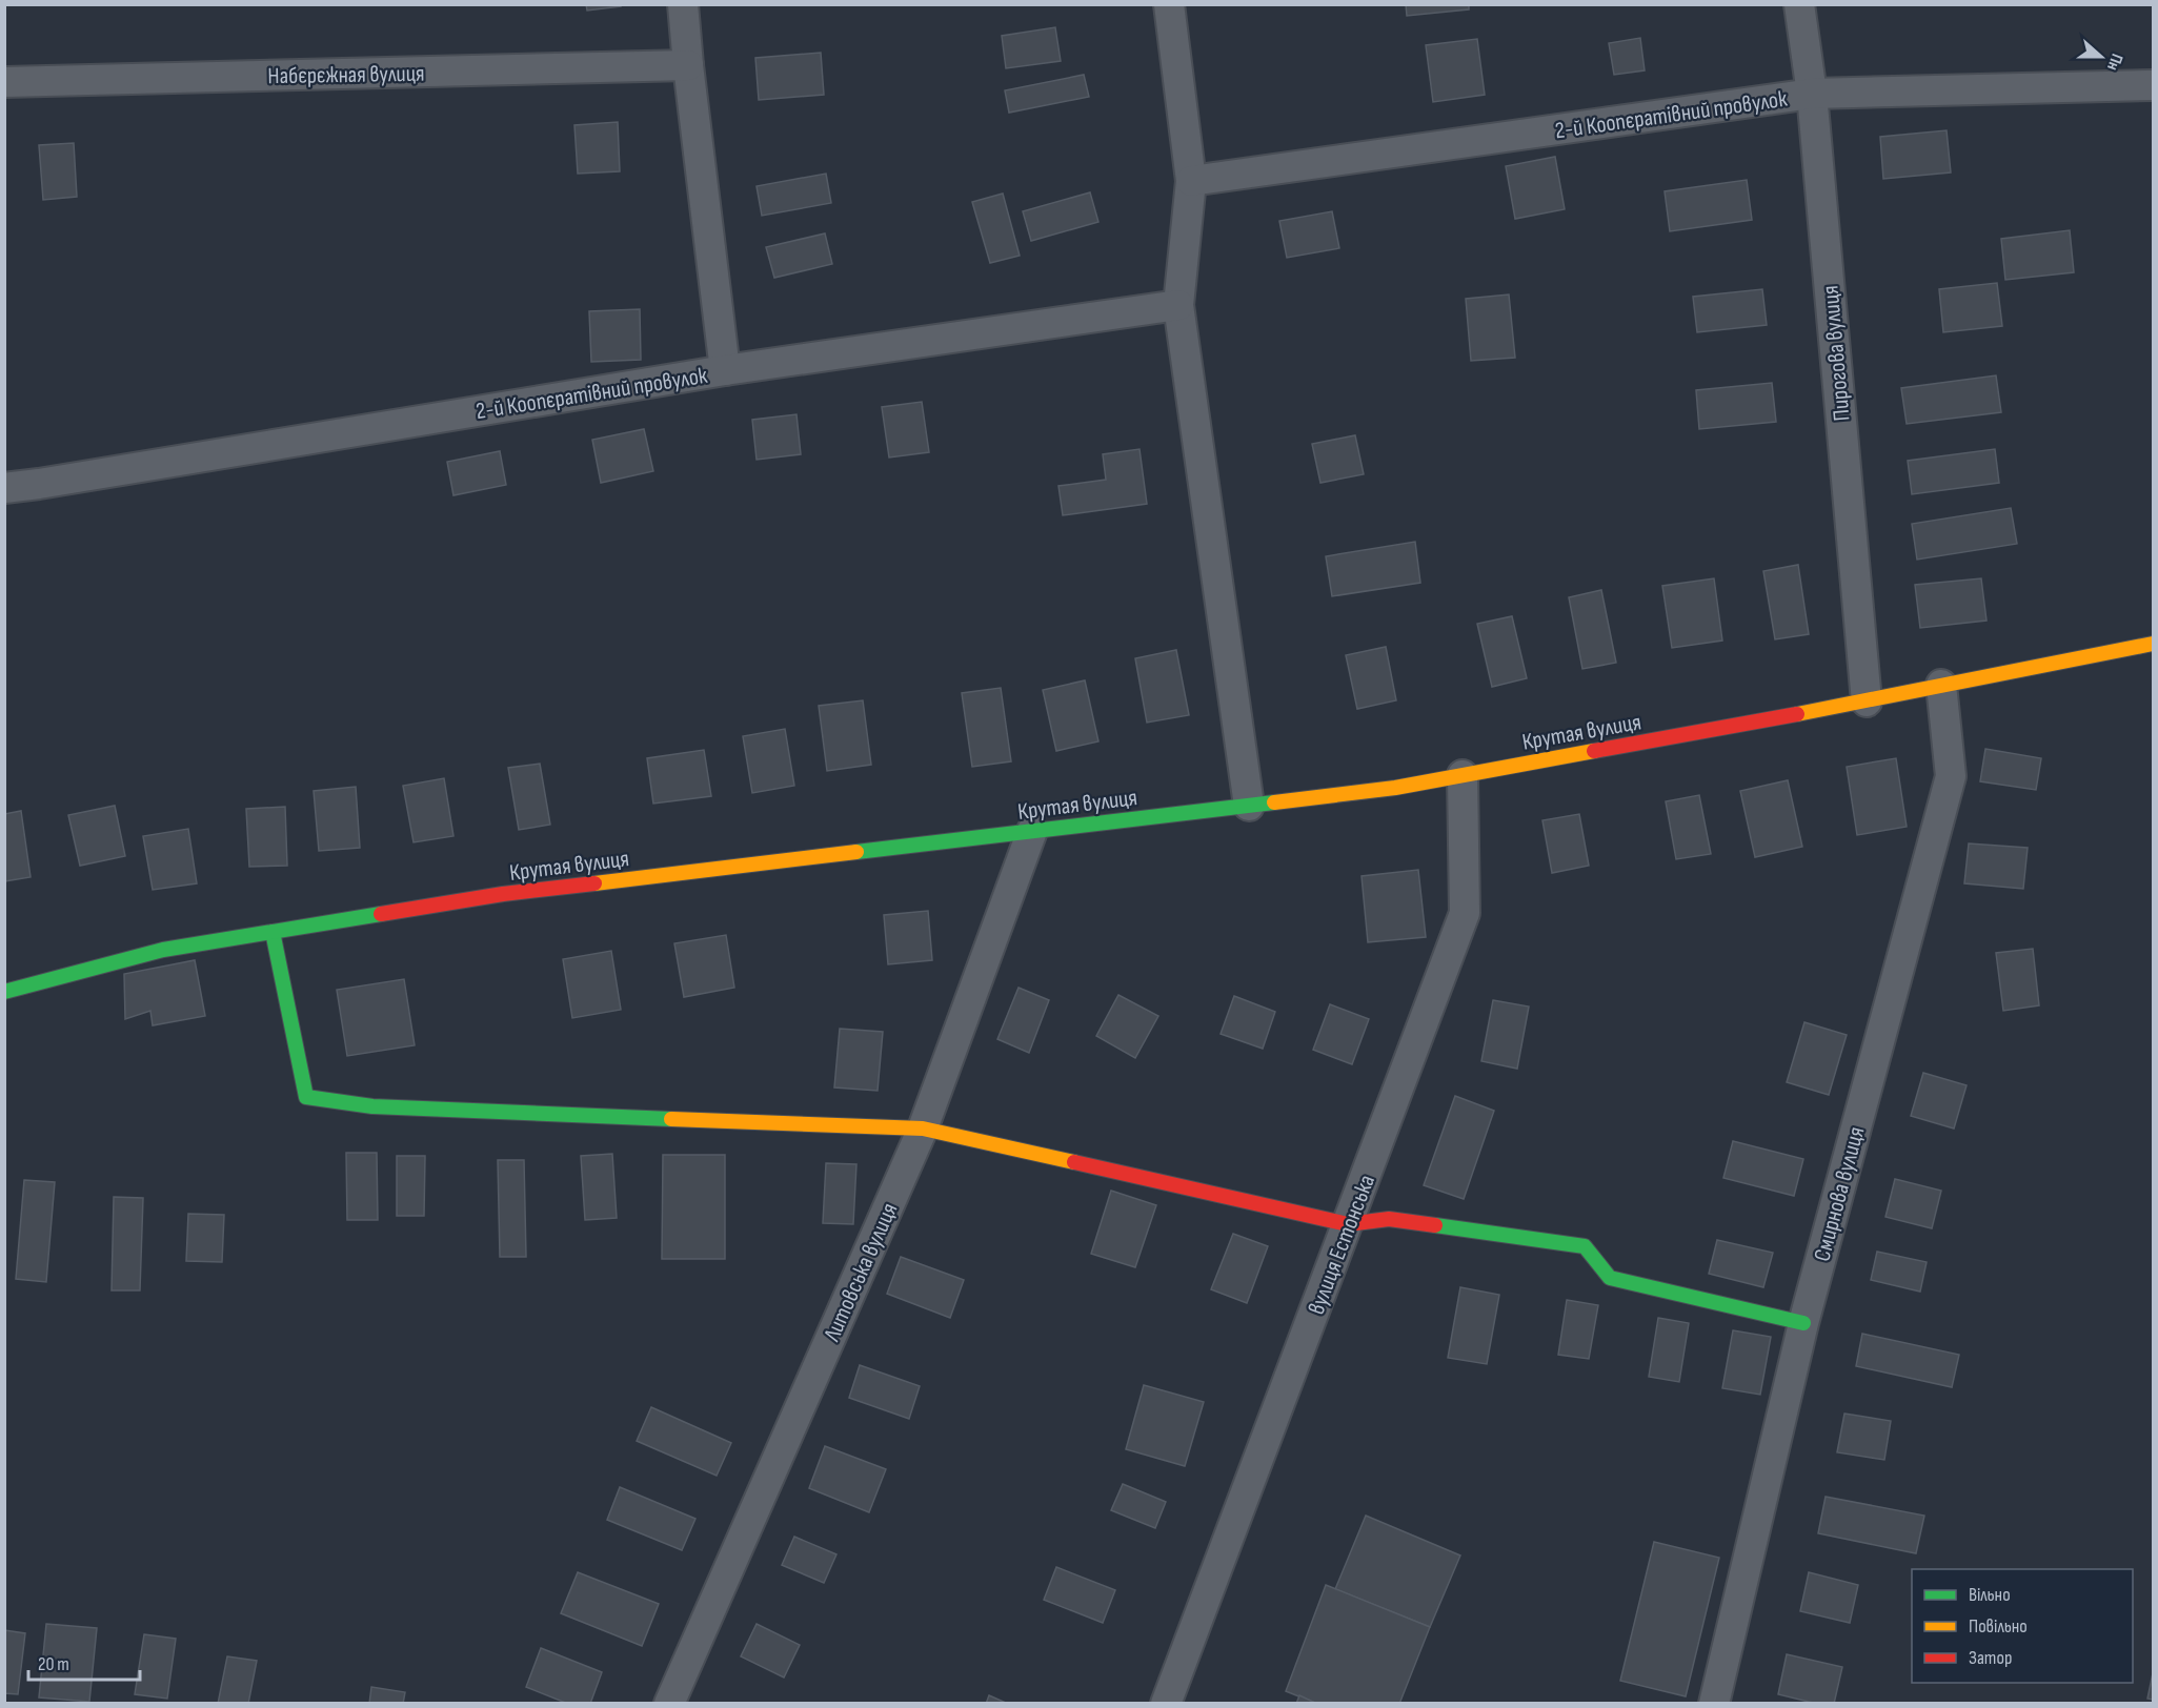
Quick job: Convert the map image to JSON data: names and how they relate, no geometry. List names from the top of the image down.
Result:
{
  "streets": {
    "street": [
      "Набєрєжная вулиця",
      "2-й Коопєратівний провулок",
      "Пирогова вулиця",
      "Крутая вулиця",
      "Смирнова вулиця",
      "вулиця Естонська",
      "Литовська вулиця"
    ]
  },
  "crossings": [
    ["2-й Коопєратівний провулок", "Пирогова вулиця"],
    ["Пирогова вулиця", "Крутая вулиця"],
    ["Крутая вулиця", "Смирнова вулиця"],
    ["Крутая вулиця", "вулиця Естонська"],
    ["Крутая вулиця", "Литовська вулиця"]
  ],
  "legend": ["Вільно", "Повільно", "Затор"],
  "scale_bar": "20 m",
  "north": "right"
}
